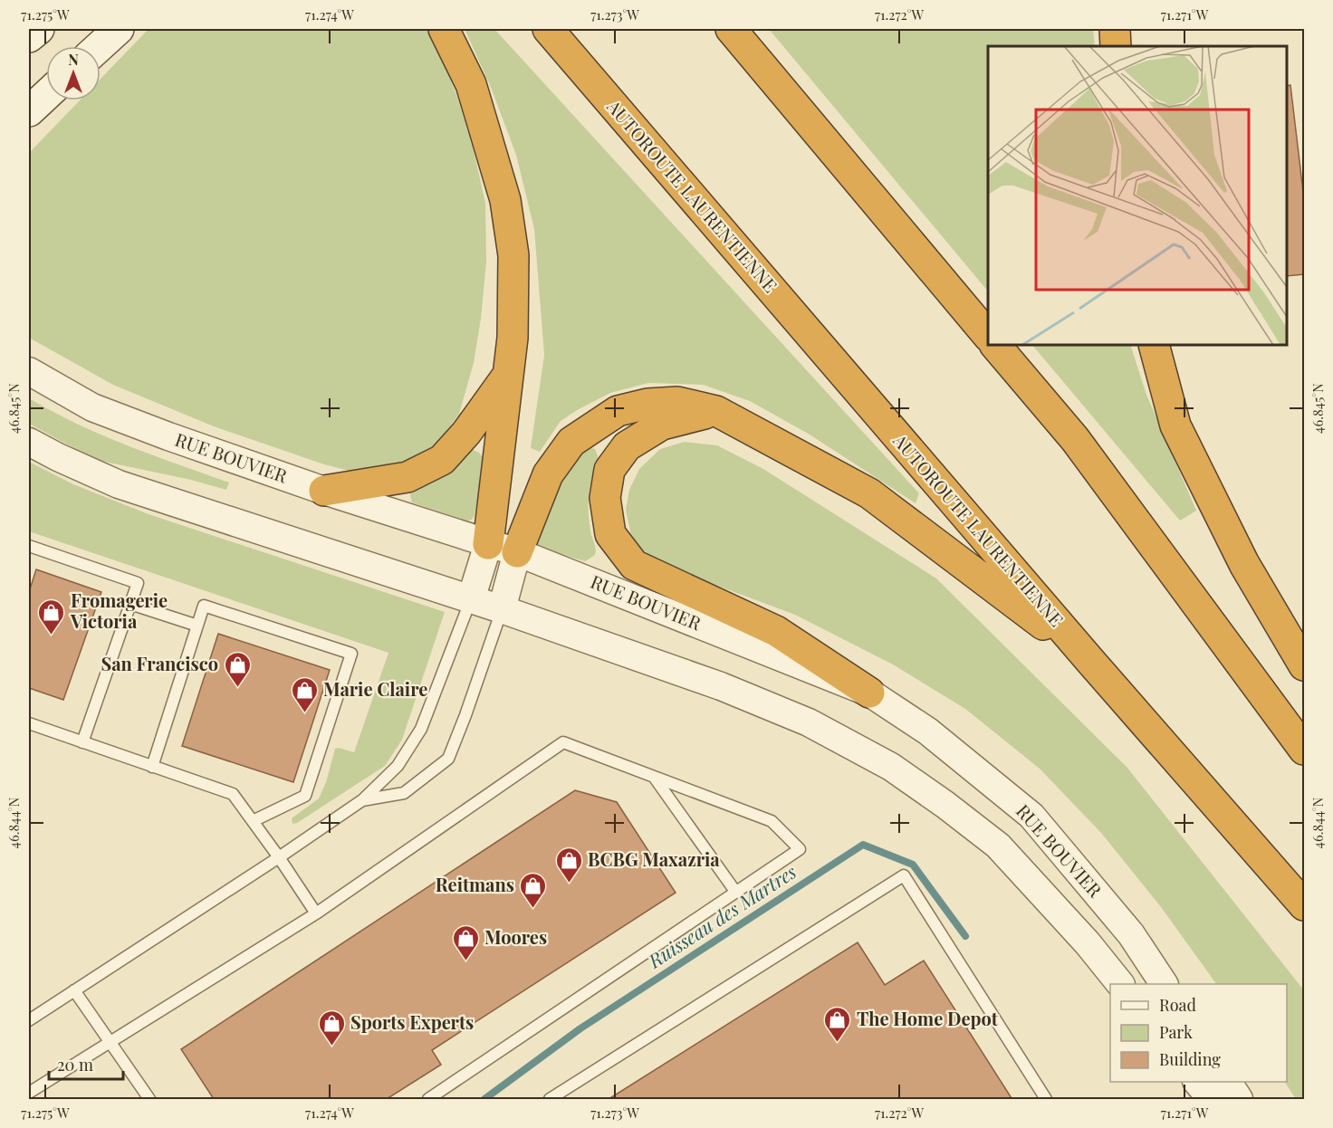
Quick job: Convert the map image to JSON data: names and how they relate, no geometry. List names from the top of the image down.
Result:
{
  "streets": {
    "highway": ["AUTOROUTE LAURENTIENNE"],
    "street": ["RUE BOUVIER"]
  },
  "water": ["Ruisseau des Martres"],
  "places": {
    "shop": [
      "Fromagerie Victoria",
      "San Francisco",
      "Marie Claire",
      "BCBG Maxazria",
      "Reitmans",
      "Moores",
      "The Home Depot",
      "Sports Experts"
    ]
  },
  "legend": ["Road", "Park", "Building"],
  "scale_bar": "20 m",
  "north": "top",
  "coordinates": [
    "71.275°W",
    "71.274°W",
    "71.273°W",
    "71.272°W",
    "71.271°W",
    "46.845°N",
    "46.844°N"
  ]
}
